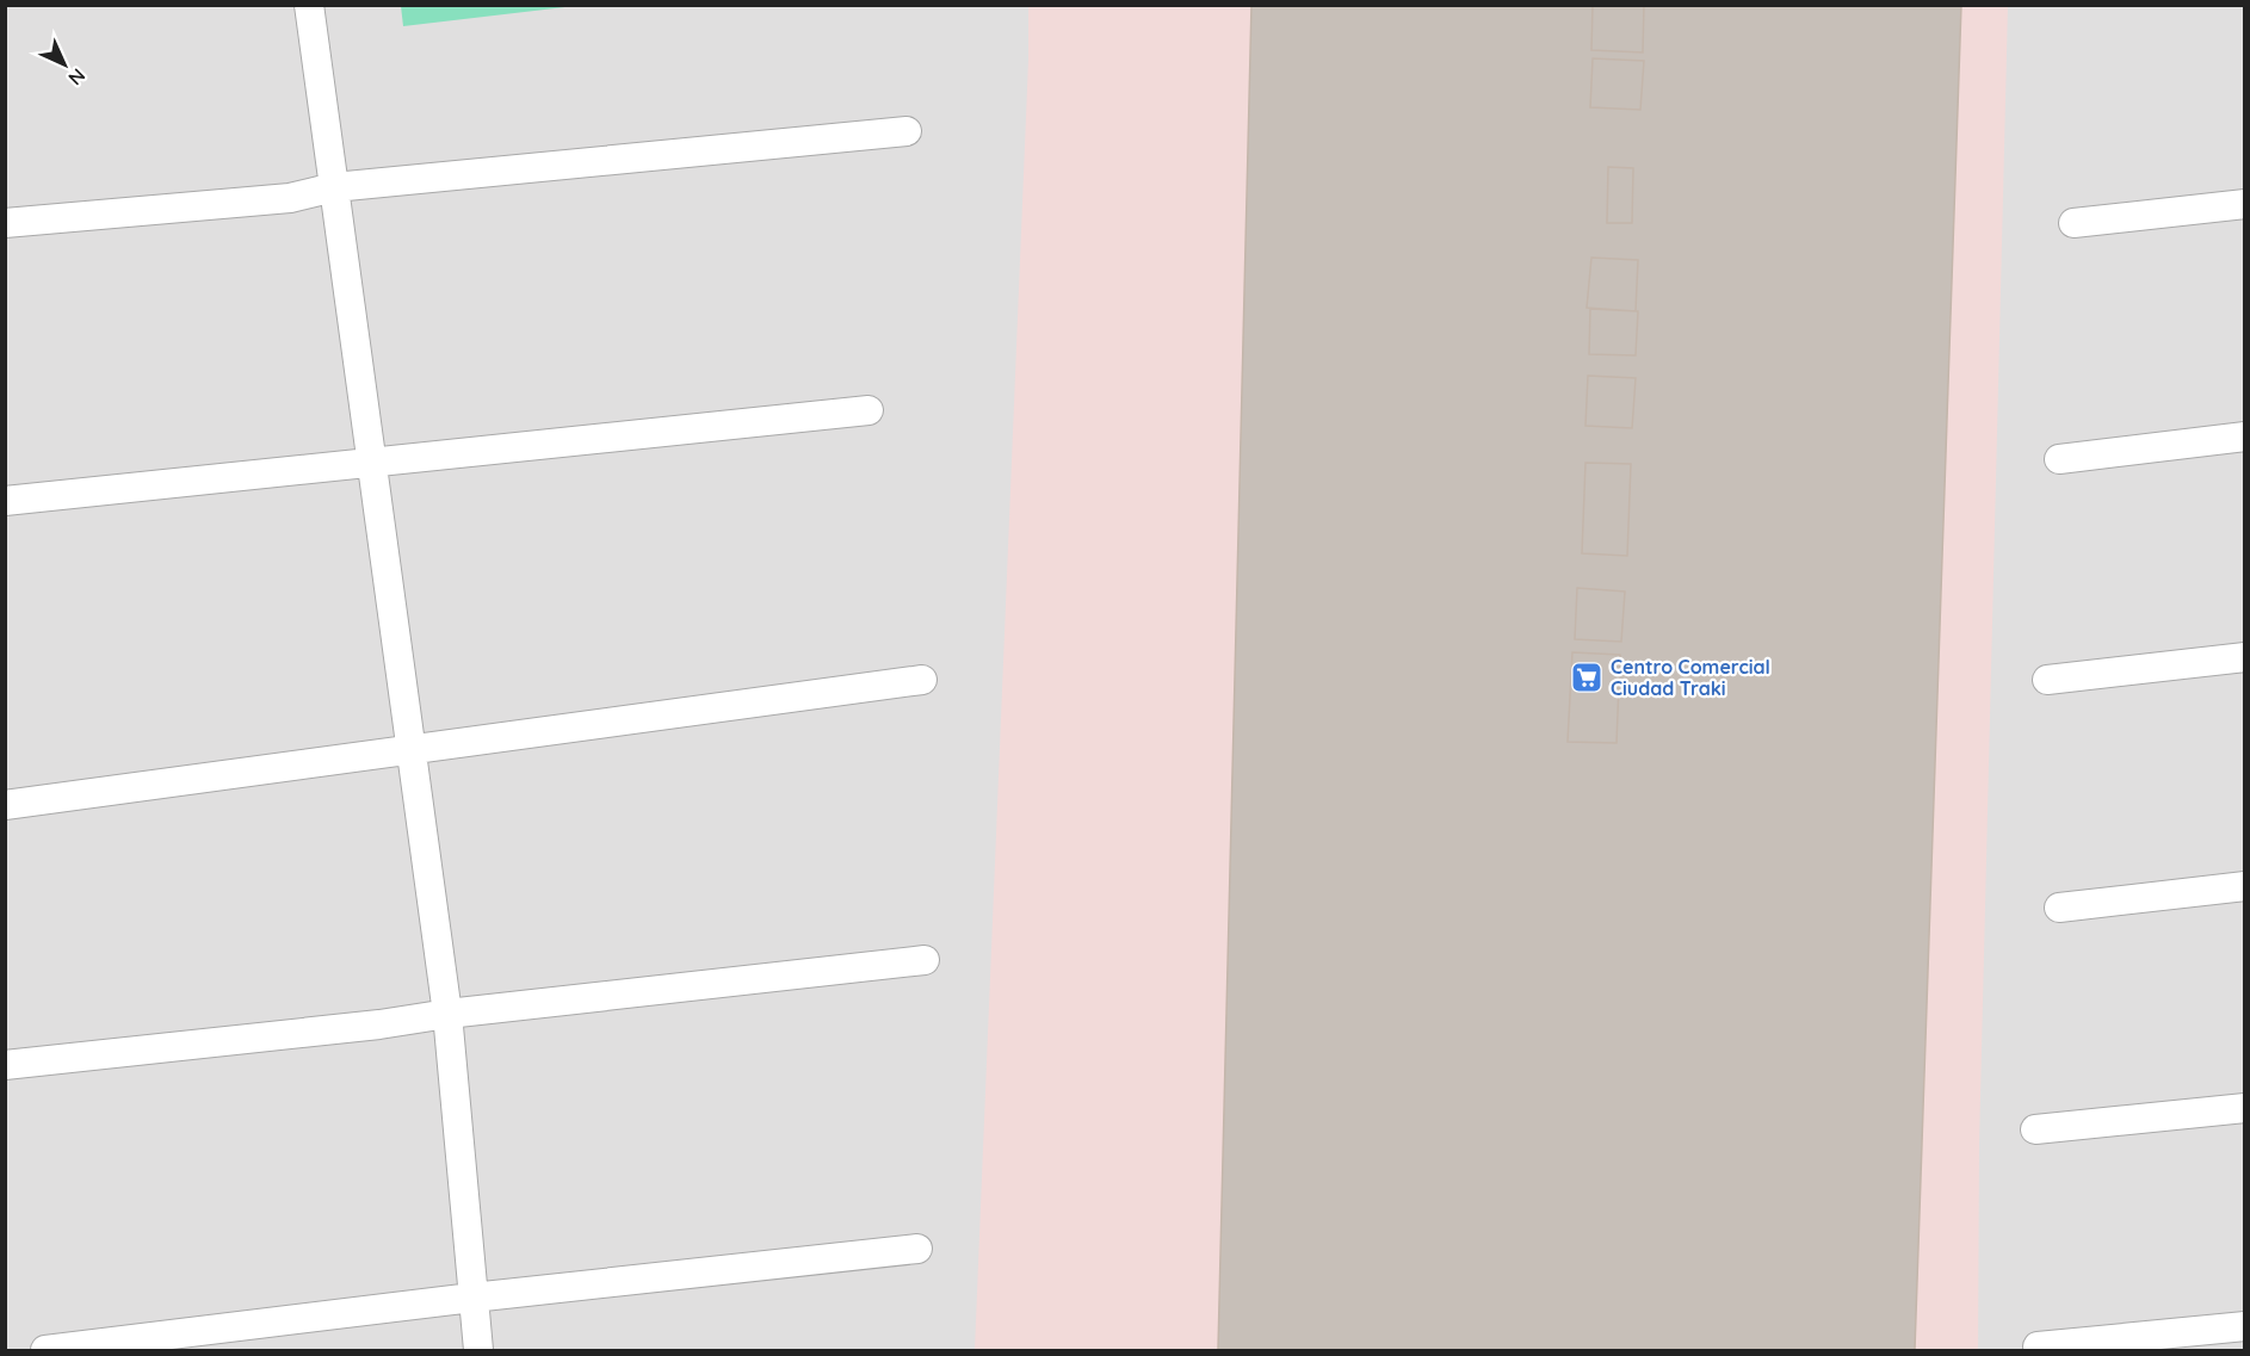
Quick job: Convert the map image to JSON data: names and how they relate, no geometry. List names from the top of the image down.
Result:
{
  "places": {
    "supermarket": ["Centro Comercial Ciudad Traki"]
  },
  "north": "bottom right"
}
